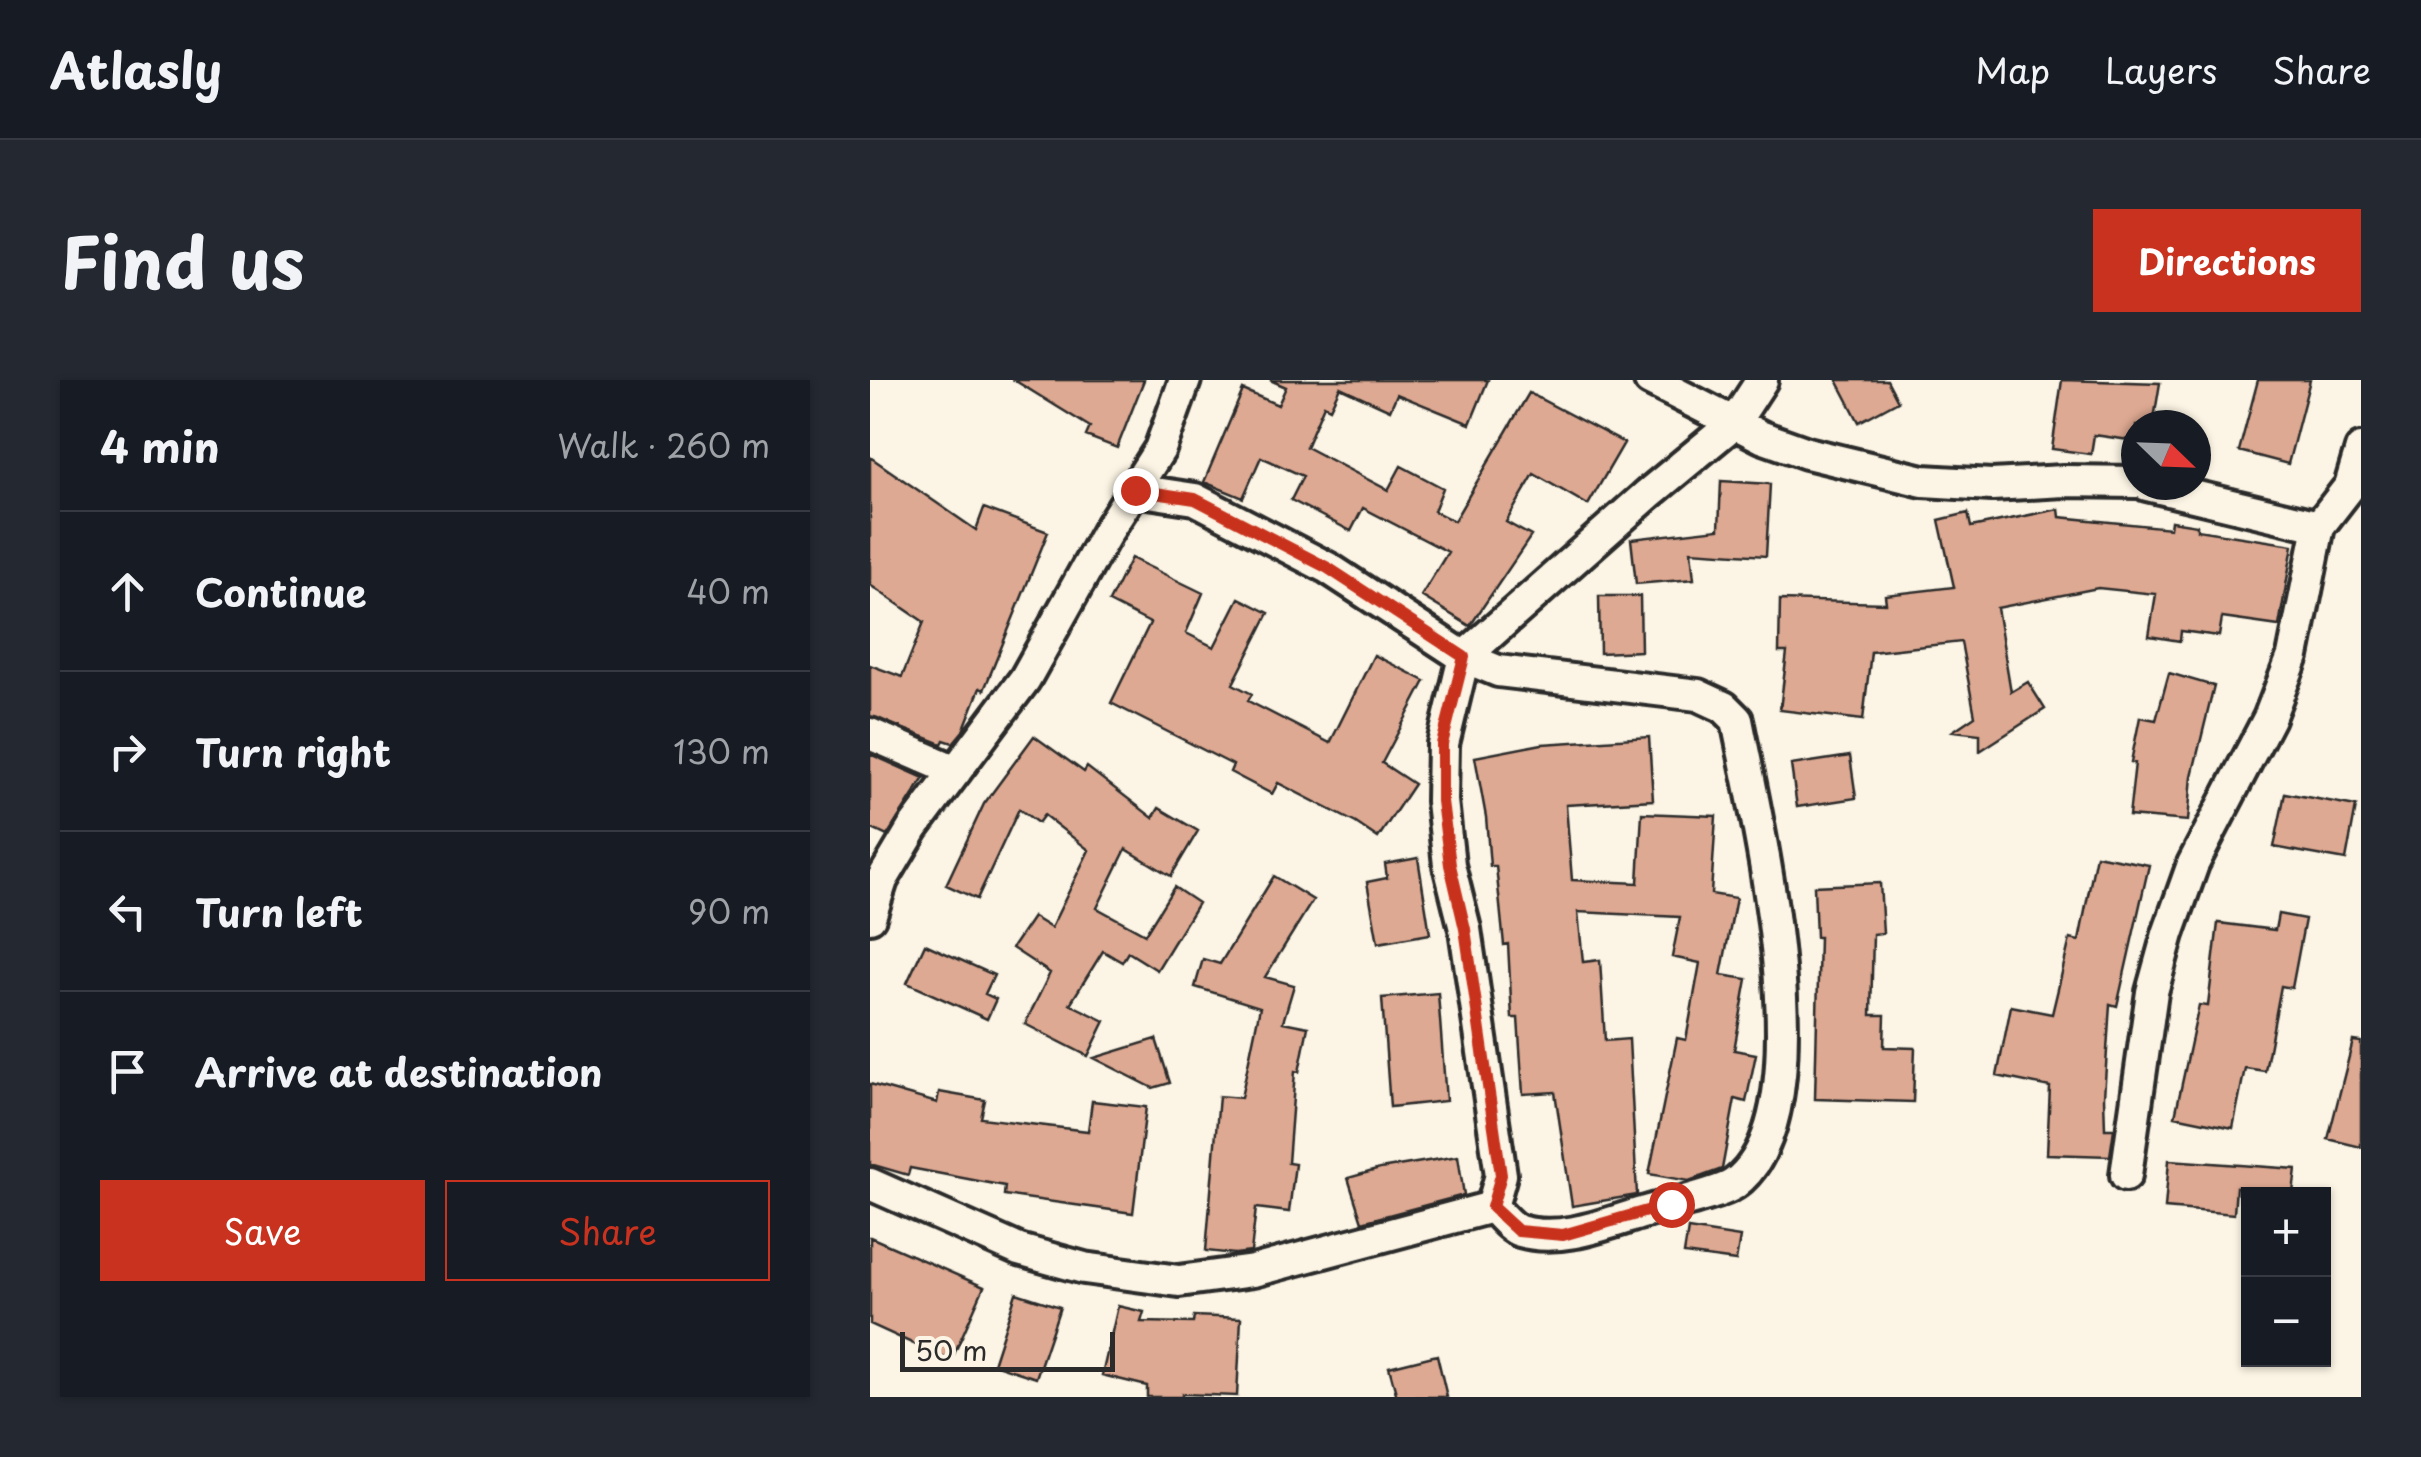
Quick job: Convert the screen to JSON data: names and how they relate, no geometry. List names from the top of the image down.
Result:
{
  "scale_bar": "50 m",
  "north": "bottom right",
  "page": {
    "header": "Atlasly",
    "nav": ["Map", "Layers", "Share"],
    "title": "Find us",
    "buttons": [
      "Directions",
      ["Save", "Share"]
    ],
    "heading": ["4 min", "Walk · 260 m"],
    "list": [
      ["Continue", "40 m"],
      ["Turn right", "130 m"],
      ["Turn left", "90 m"],
      "Arrive at destination"
    ],
    "map_buttons": ["+", "−"],
    "scale": "50 m"
  }
}
